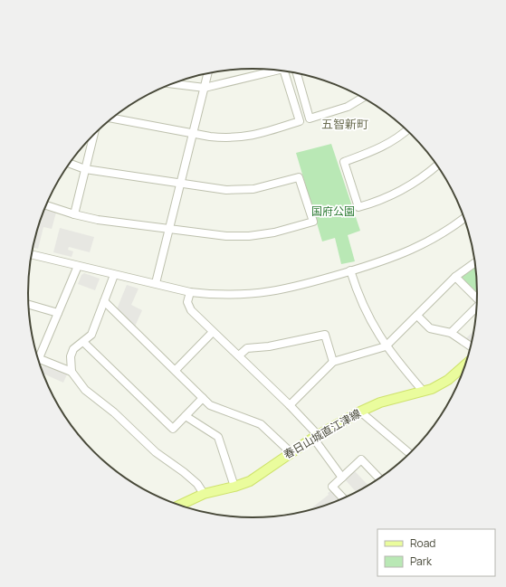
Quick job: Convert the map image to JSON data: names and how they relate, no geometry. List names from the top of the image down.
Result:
{
  "streets": {
    "main road": ["春日山城直江津線"]
  },
  "districts": ["五智新町"],
  "parks": ["国府公園"],
  "legend": ["Road", "Park"]
}
